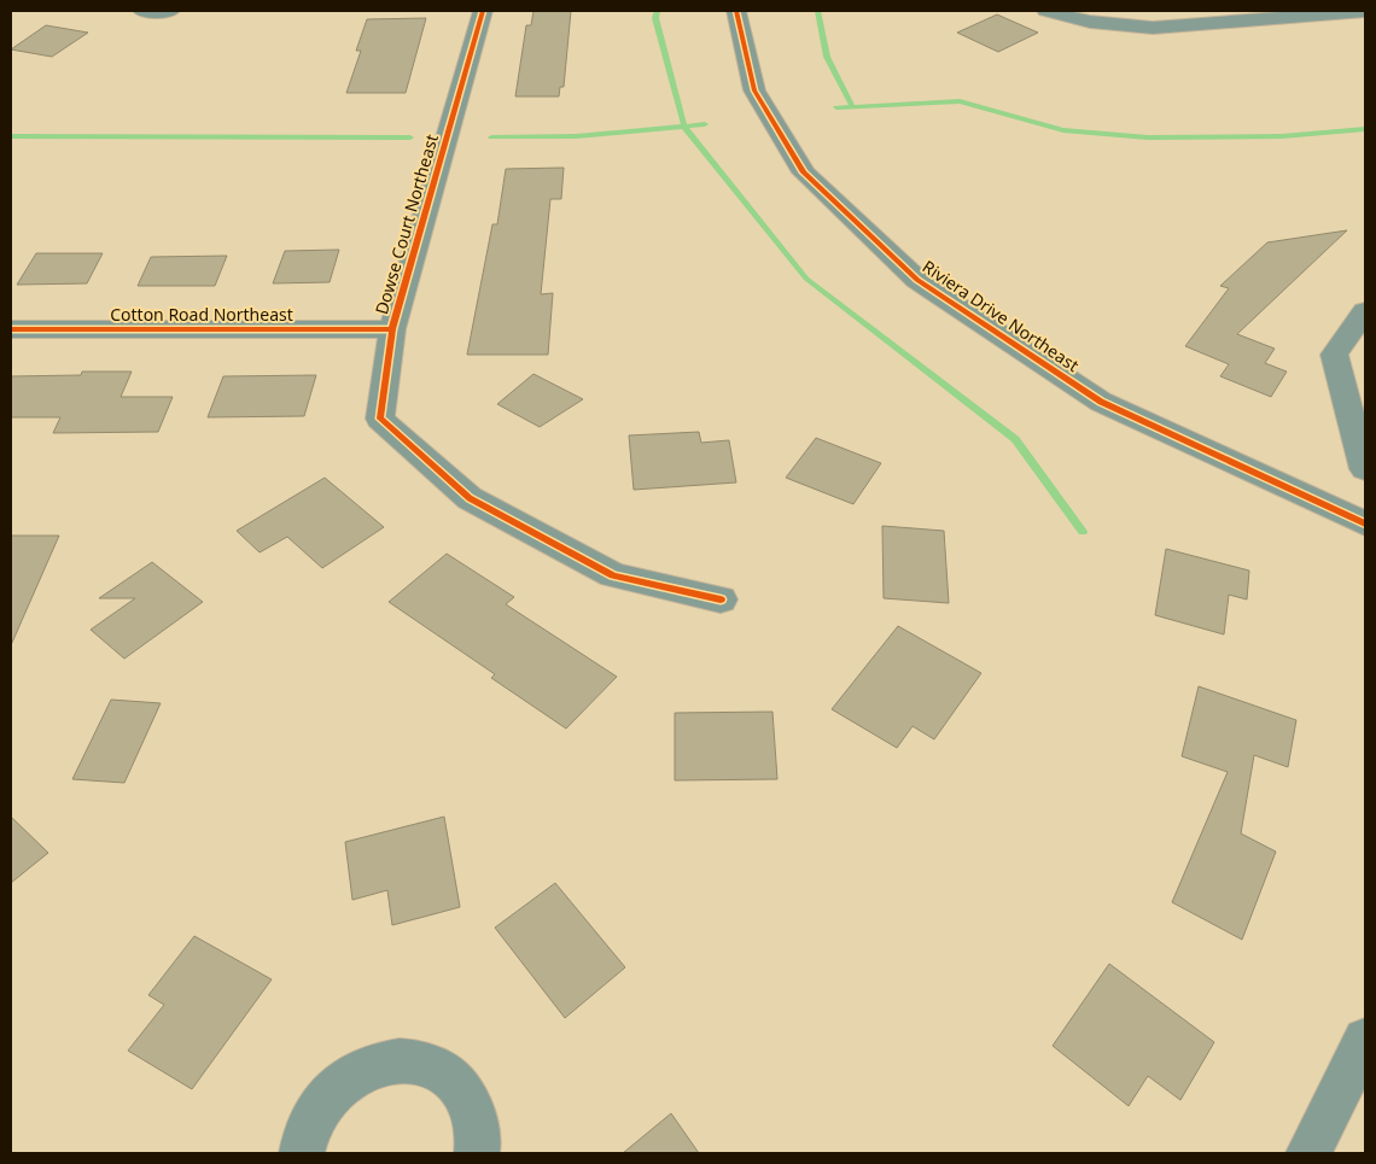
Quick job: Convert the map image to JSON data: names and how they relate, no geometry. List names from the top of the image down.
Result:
{
  "streets": {
    "street": ["Dowse Court Northeast", "Cotton Road Northeast", "Riviera Drive Northeast"]
  },
  "crossings": [
    ["Dowse Court Northeast", "Cotton Road Northeast"]
  ]
}
